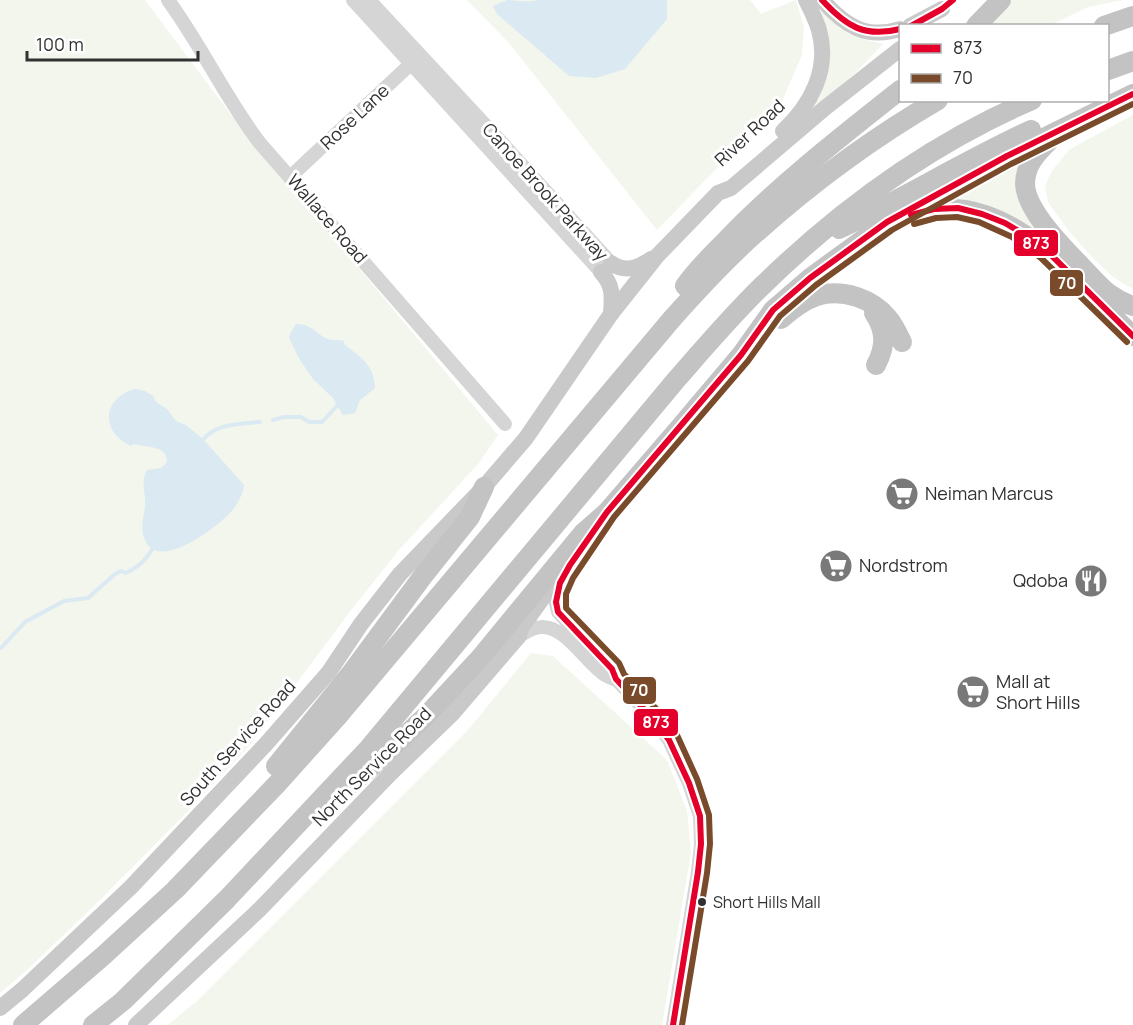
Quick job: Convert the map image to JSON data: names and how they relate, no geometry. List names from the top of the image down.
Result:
{
  "streets": {
    "main road": ["River Road", "South Service Road", "North Service Road"],
    "street": ["Rose Lane", "Canoe Brook Parkway", "Wallace Road"]
  },
  "crossings": [
    ["Rose Lane", "Canoe Brook Parkway"],
    ["Rose Lane", "Wallace Road"],
    ["River Road", "South Service Road"]
  ],
  "places": {
    "supermarket": ["Neiman Marcus", "Nordstrom", "Mall at Short Hills"],
    "restaurant": ["Qdoba"],
    "other": ["Short Hills Mall"]
  },
  "lines": ["transit line 873", "transit line 70"],
  "legend": ["873", "70"],
  "scale_bar": "100 m"
}
